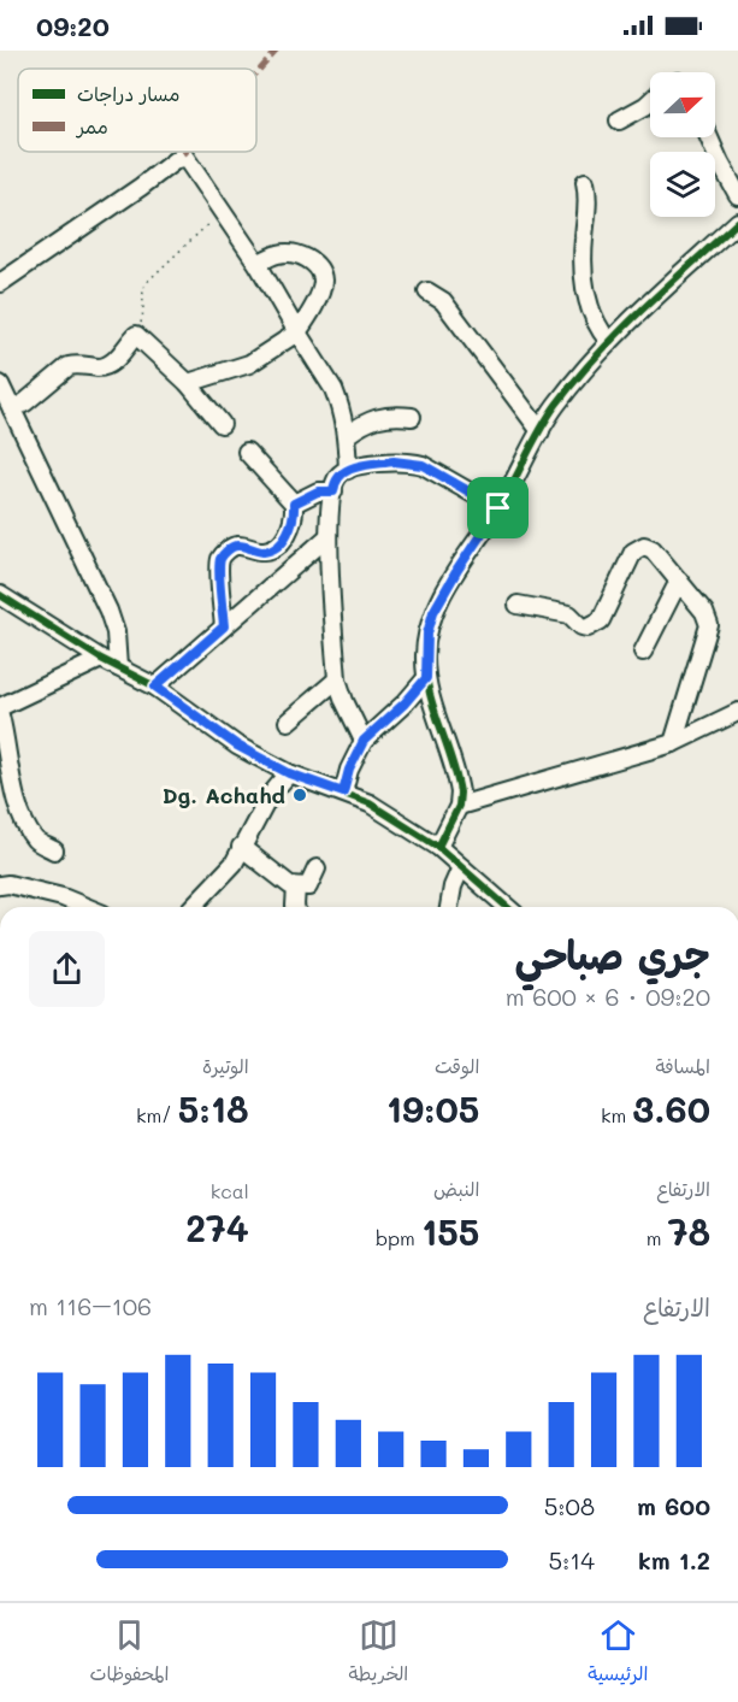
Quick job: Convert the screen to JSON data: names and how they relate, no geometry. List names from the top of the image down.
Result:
{
  "places": ["Dg. Achahd"],
  "legend": ["مسار دراجات", "ممر"],
  "north": "right",
  "page": {
    "status": "09:20",
    "heading": ["جري صباحي", "09:20 · 6 × 600 m"],
    "stats": [
      ["المسافة", "3.60 km"],
      ["الوقت", "19:05"],
      ["الوتيرة", "5:18 /km"],
      ["الارتفاع", "78 m"],
      ["النبض", "155 bpm"],
      ["kcal", "274"]
    ],
    "chart": ["الارتفاع", "106–116 m"],
    "list": [
      {
        "name": "600 m",
        "note": "5:08"
      },
      {
        "name": "1.2 km",
        "note": "5:14"
      }
    ],
    "tabs": ["الرئيسية", "الخريطة", "المحفوظات"]
  }
}
